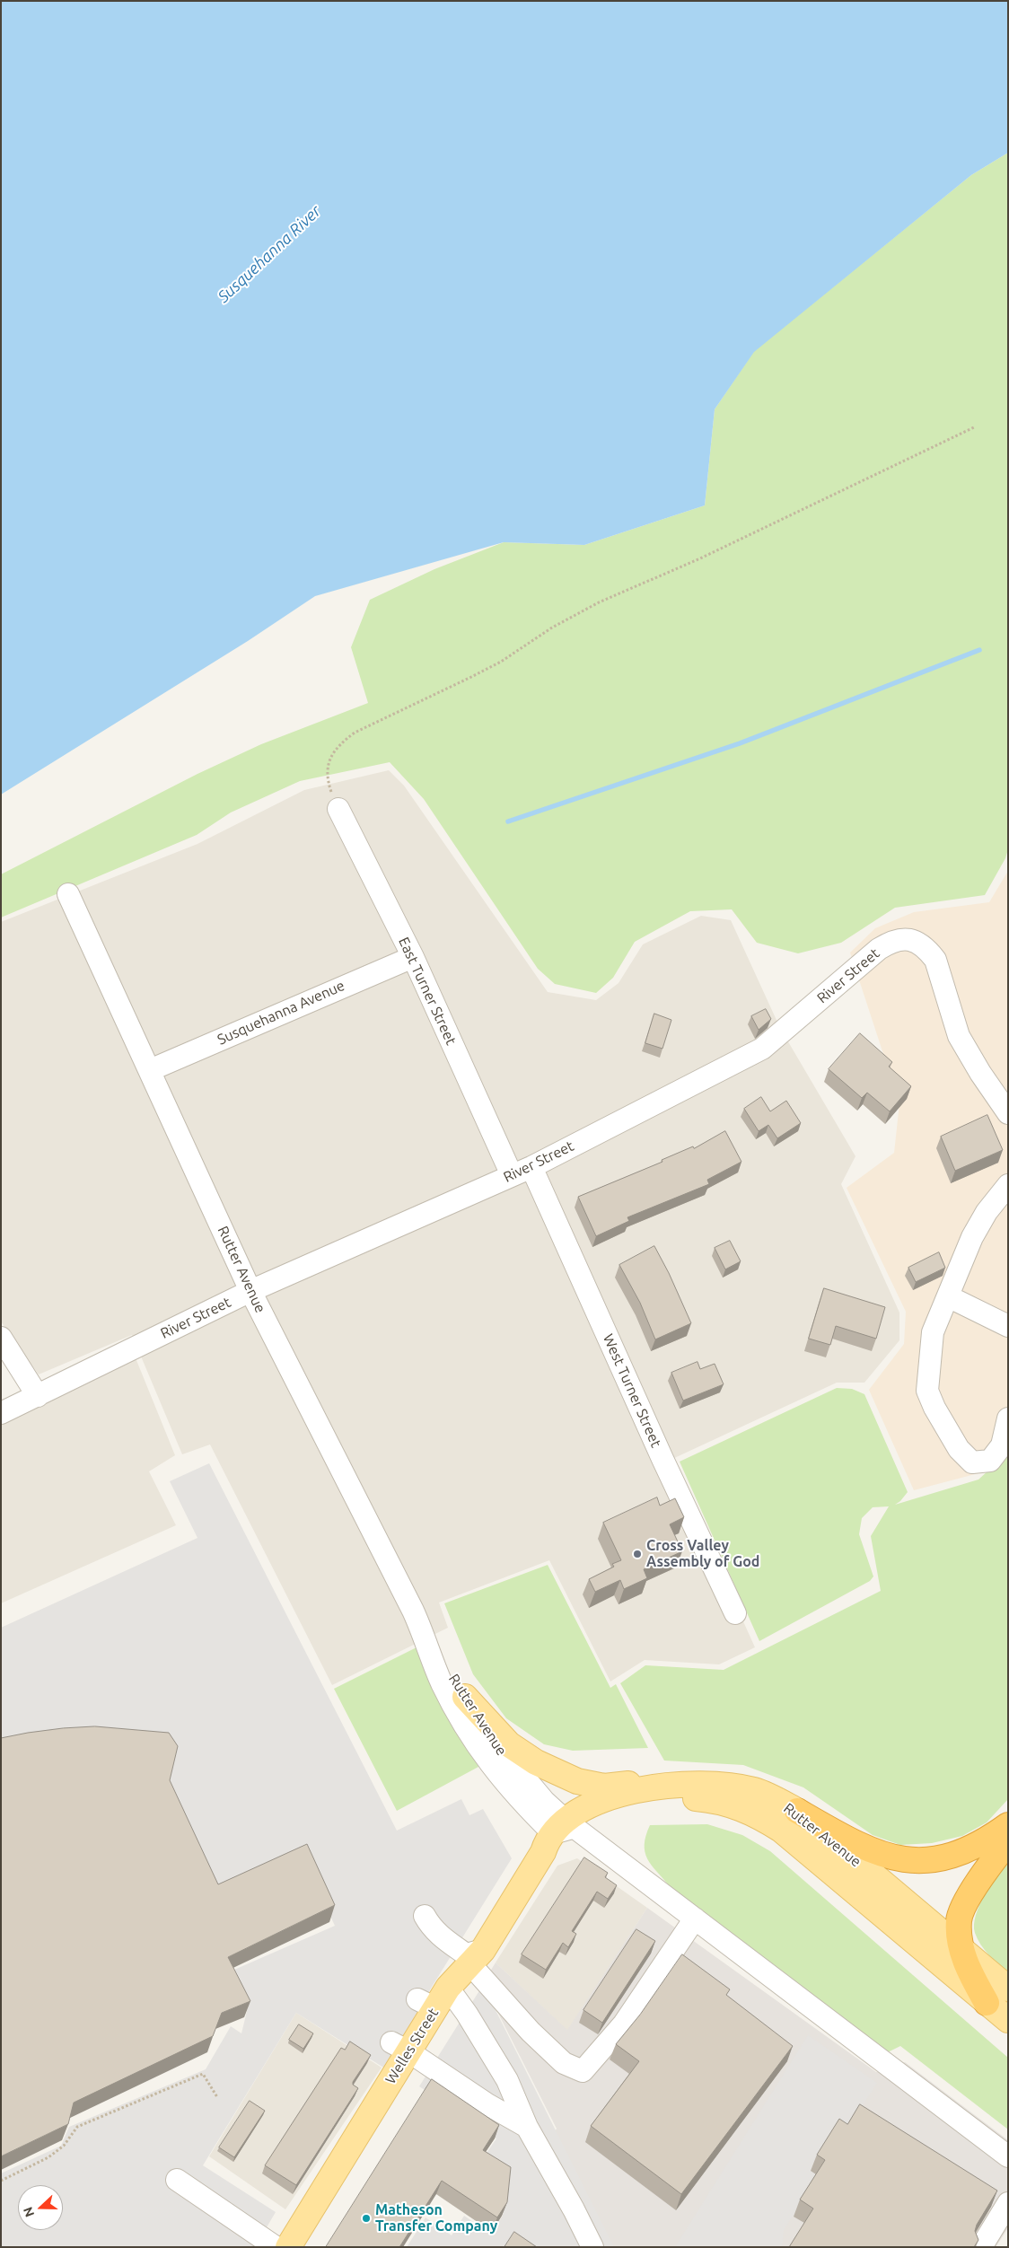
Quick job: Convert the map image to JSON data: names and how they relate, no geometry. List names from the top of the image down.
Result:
{
  "streets": {
    "main road": ["Rutter Avenue", "Welles Street"],
    "street": [
      "River Street",
      "East Turner Street",
      "Susquehanna Avenue",
      "West Turner Street"
    ]
  },
  "crossings": [
    ["River Street", "East Turner Street"],
    ["River Street", "Rutter Avenue"],
    ["River Street", "West Turner Street"],
    ["East Turner Street", "Susquehanna Avenue"],
    ["East Turner Street", "West Turner Street"],
    ["Susquehanna Avenue", "Rutter Avenue"],
    ["Rutter Avenue", "Welles Street"]
  ],
  "water": ["Susquehanna River"],
  "places": ["Cross Valley Assembly of God", "Matheson Transfer Company"],
  "north": "left"
}
